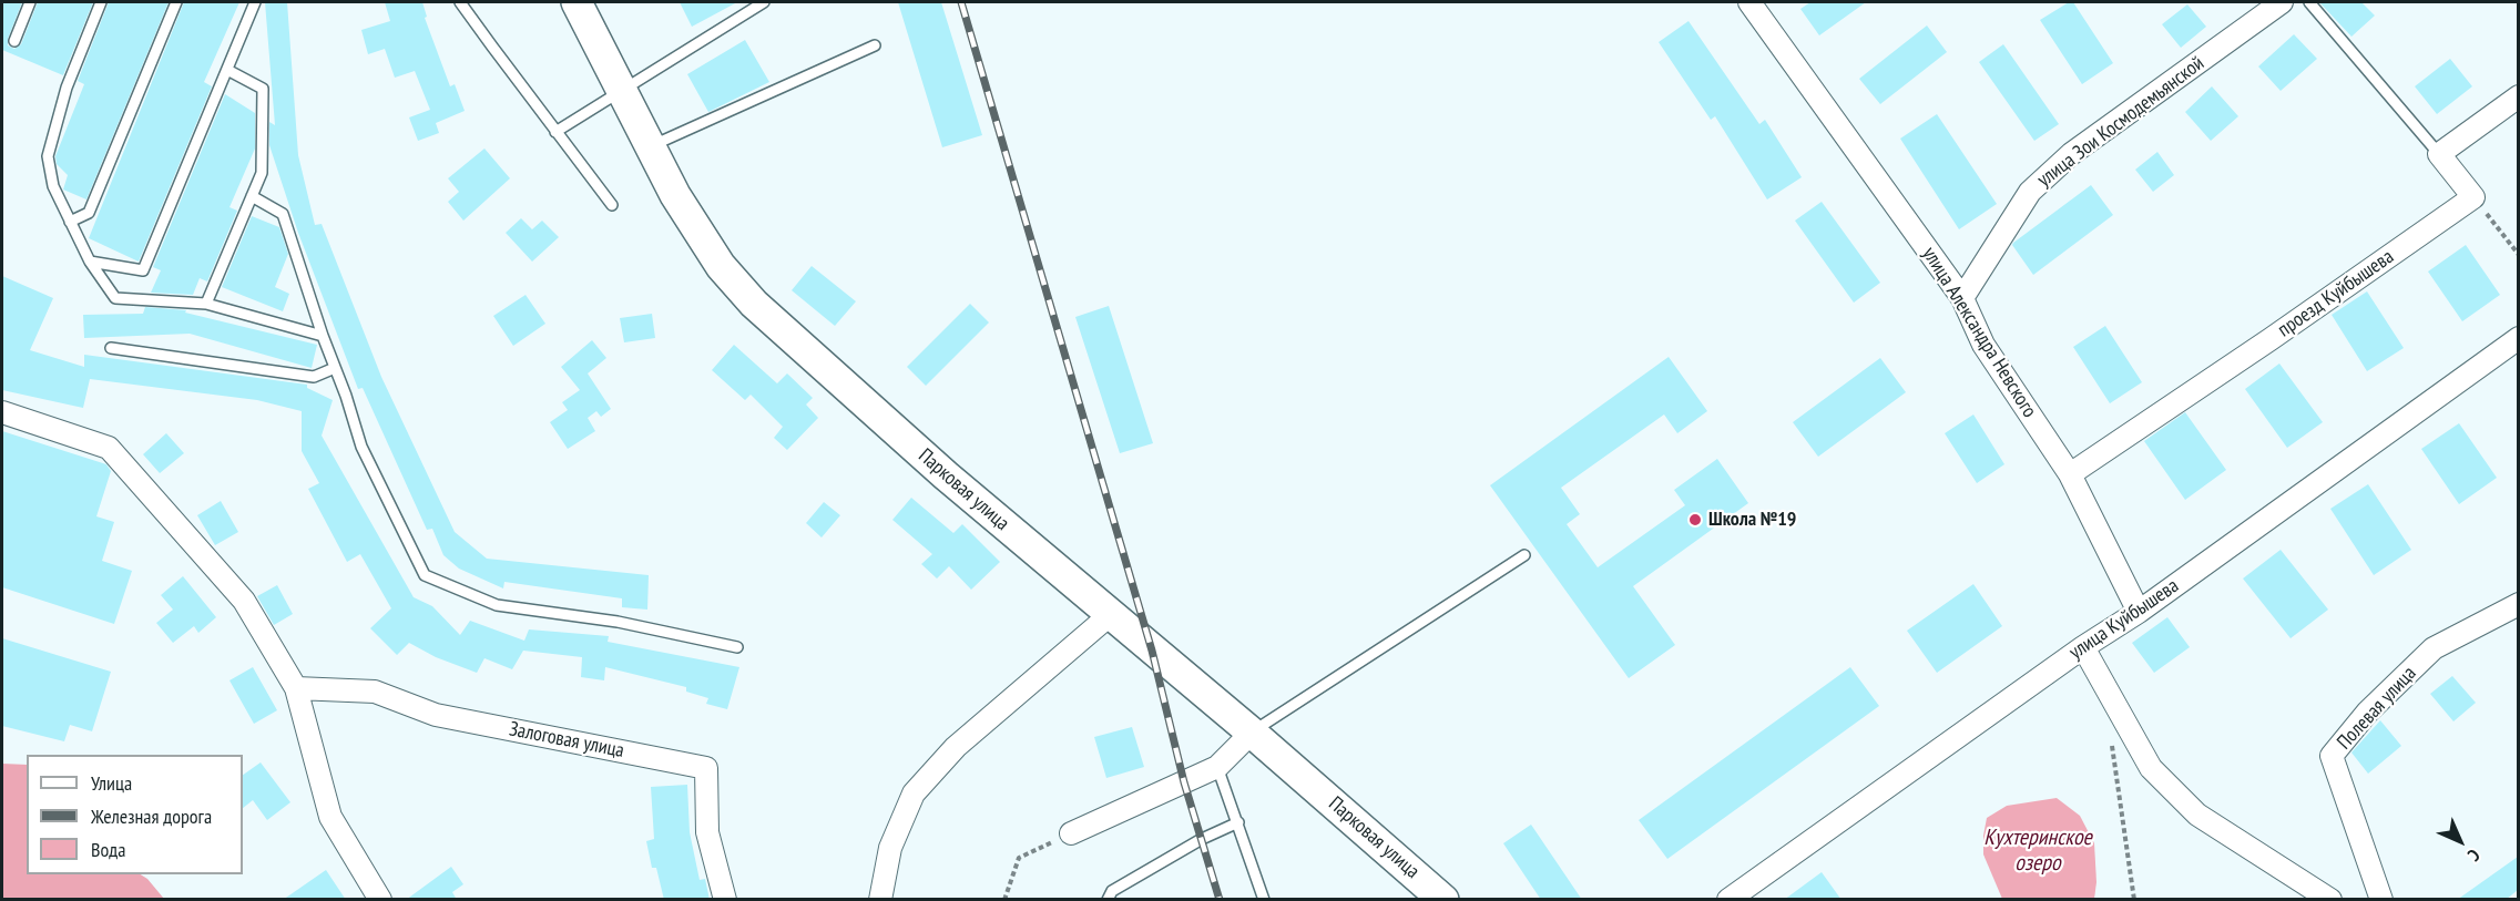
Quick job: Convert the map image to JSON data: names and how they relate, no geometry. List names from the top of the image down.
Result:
{
  "streets": {
    "street": [
      "улица Зои Космодемьянской",
      "проезд Куйбышева",
      "улица Александра Невского",
      "Парковая улица",
      "улица Куйбышева",
      "Полевая улица",
      "Залоговая улица"
    ]
  },
  "crossings": [
    ["улица Зои Космодемьянской", "улица Александра Невского"],
    ["проезд Куйбышева", "улица Александра Невского"],
    ["улица Александра Невского", "улица Куйбышева"]
  ],
  "water": ["Кухтеринское озеро"],
  "places": ["Школа №19"],
  "legend": ["Улица", "Железная дорога", "Вода"],
  "north": "bottom right"
}
